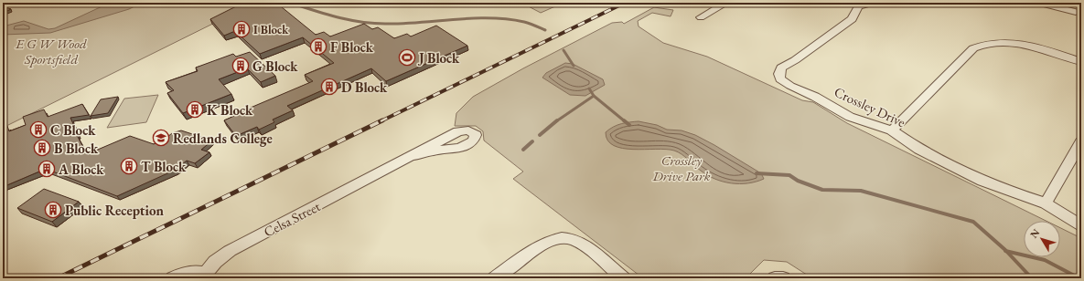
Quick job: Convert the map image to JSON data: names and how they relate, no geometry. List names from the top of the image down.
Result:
{
  "streets": {
    "street": ["Crossley Drive", "Celsa Street"]
  },
  "parks": ["E G W Wood Sportsfield", "Crossley Drive Park"],
  "places": {
    "building": [
      "I Block",
      "F Block",
      "G Block",
      "D Block",
      "K Block",
      "C Block",
      "B Block",
      "T Block",
      "A Block",
      "Public Reception"
    ],
    "sports": ["J Block"],
    "school or university": ["Redlands College"]
  },
  "north": "top left"
}
